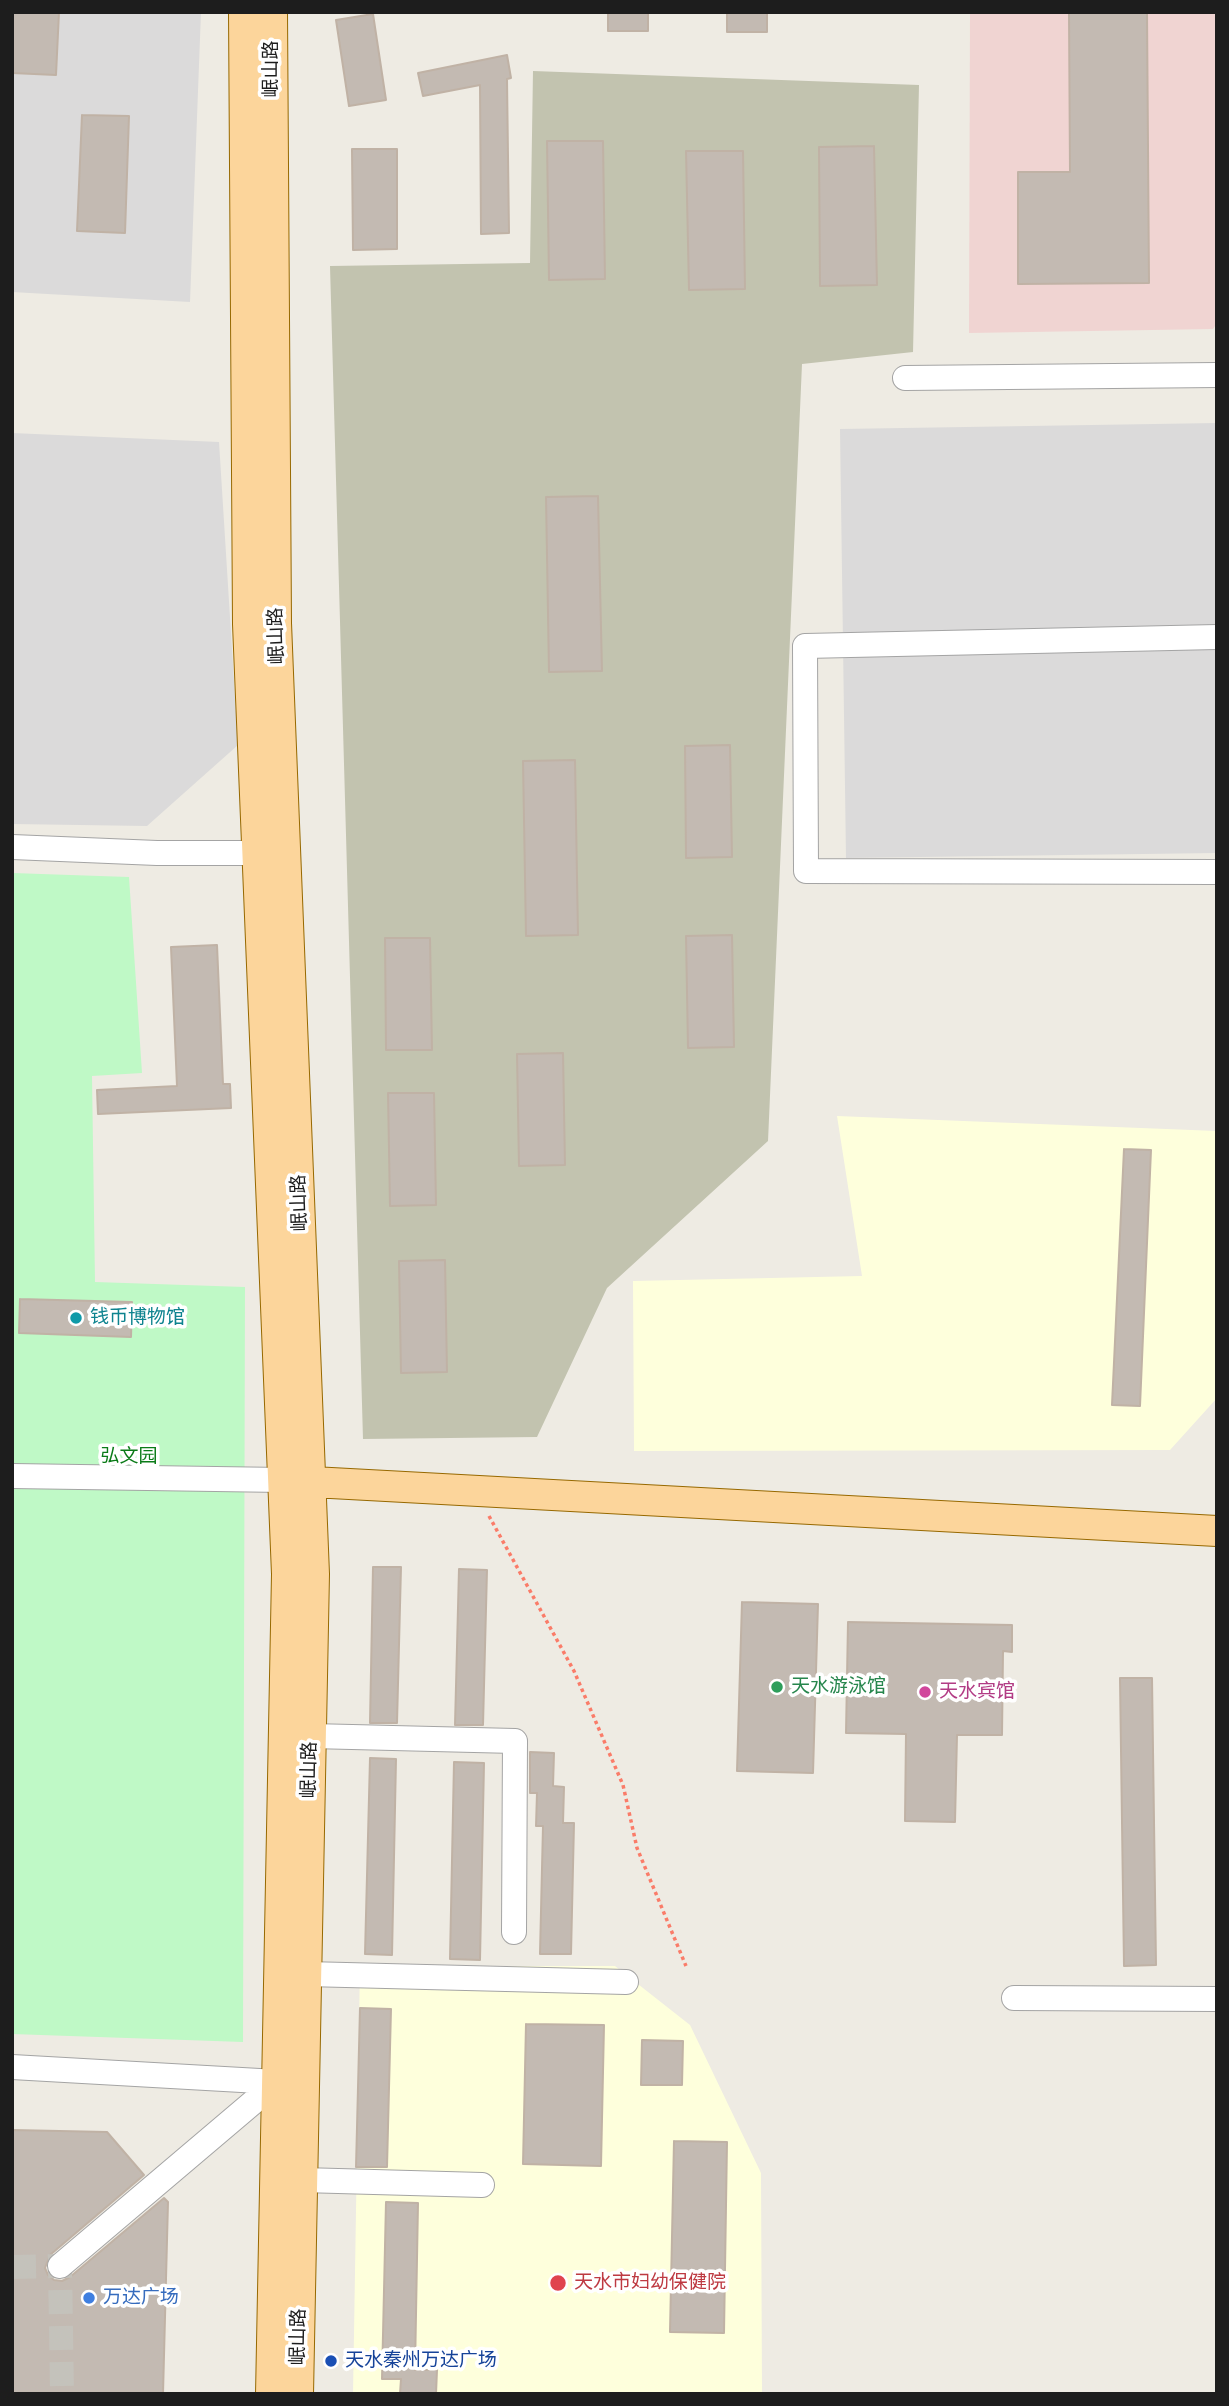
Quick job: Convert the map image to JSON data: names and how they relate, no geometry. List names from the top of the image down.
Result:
{
  "streets": {
    "main road": ["岷山路"]
  },
  "parks": ["弘文园"],
  "places": [
    "钱币博物馆",
    "天水游泳馆",
    "天水宾馆",
    "天水市妇幼保健院",
    "万达广场",
    "天水秦州万达广场"
  ]
}
